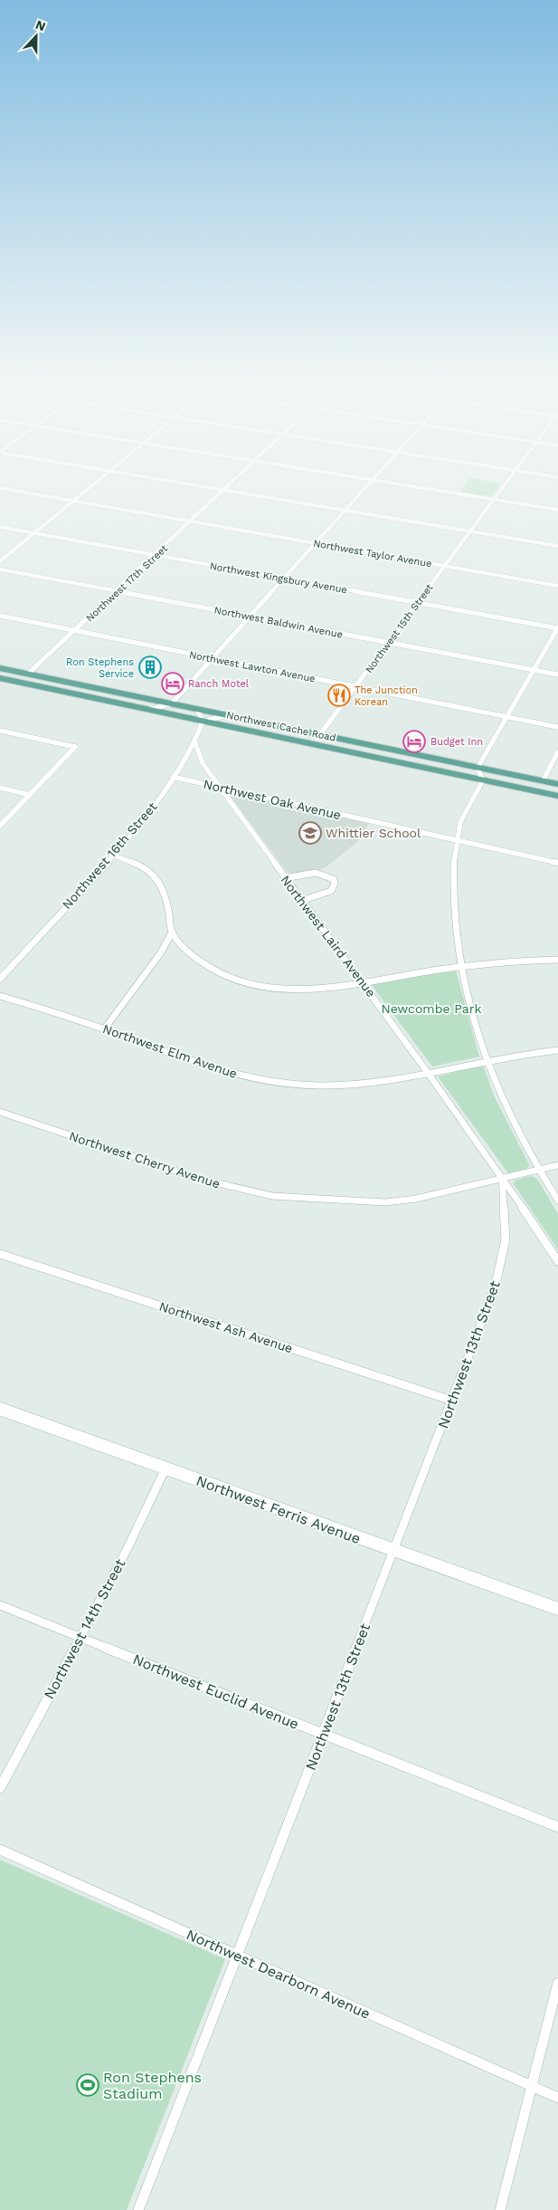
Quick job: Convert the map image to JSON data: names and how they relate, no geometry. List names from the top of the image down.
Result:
{
  "streets": {
    "main road": ["Northwest Cache Road", "Northwest Ferris Avenue"],
    "street": [
      "Northwest Taylor Avenue",
      "Northwest Kingsbury Avenue",
      "Northwest 17th Street",
      "Northwest Baldwin Avenue",
      "Northwest 15th Street",
      "Northwest Lawton Avenue",
      "Northwest Oak Avenue",
      "Northwest 16th Street",
      "Northwest Laird Avenue",
      "Northwest Elm Avenue",
      "Northwest Cherry Avenue",
      "Northwest Ash Avenue",
      "Northwest 13th Street",
      "Northwest 14th Street",
      "Northwest Euclid Avenue",
      "Northwest Dearborn Avenue"
    ]
  },
  "crossings": [
    ["Northwest Taylor Avenue", "Northwest 17th Street"],
    ["Northwest Taylor Avenue", "Northwest 15th Street"],
    ["Northwest Kingsbury Avenue", "Northwest 17th Street"],
    ["Northwest Kingsbury Avenue", "Northwest 15th Street"],
    ["Northwest 17th Street", "Northwest Baldwin Avenue"],
    ["Northwest 17th Street", "Northwest Lawton Avenue"],
    ["Northwest 17th Street", "Northwest Cache Road"],
    ["Northwest Baldwin Avenue", "Northwest 15th Street"],
    ["Northwest 15th Street", "Northwest Lawton Avenue"],
    ["Northwest 15th Street", "Northwest Cache Road"],
    ["Northwest Cache Road", "Northwest 16th Street"],
    ["Northwest Oak Avenue", "Northwest 16th Street"],
    ["Northwest Oak Avenue", "Northwest Laird Avenue"],
    ["Northwest 16th Street", "Northwest Laird Avenue"],
    ["Northwest Laird Avenue", "Northwest Elm Avenue"],
    ["Northwest Laird Avenue", "Northwest Cherry Avenue"],
    ["Northwest Laird Avenue", "Northwest 13th Street"],
    ["Northwest Cherry Avenue", "Northwest 13th Street"],
    ["Northwest Ash Avenue", "Northwest 13th Street"],
    ["Northwest 13th Street", "Northwest Ferris Avenue"],
    ["Northwest 13th Street", "Northwest Euclid Avenue"],
    ["Northwest 13th Street", "Northwest Dearborn Avenue"],
    ["Northwest Ferris Avenue", "Northwest 14th Street"],
    ["Northwest 14th Street", "Northwest Euclid Avenue"]
  ],
  "parks": ["Newcombe Park"],
  "places": {
    "building": ["Ron Stephens Service"],
    "hotel": ["Ranch Motel", "Budget Inn"],
    "restaurant": ["The Junction Korean"],
    "school or university": ["Whittier School"],
    "sports": ["Ron Stephens Stadium"]
  },
  "north": "top"
}
